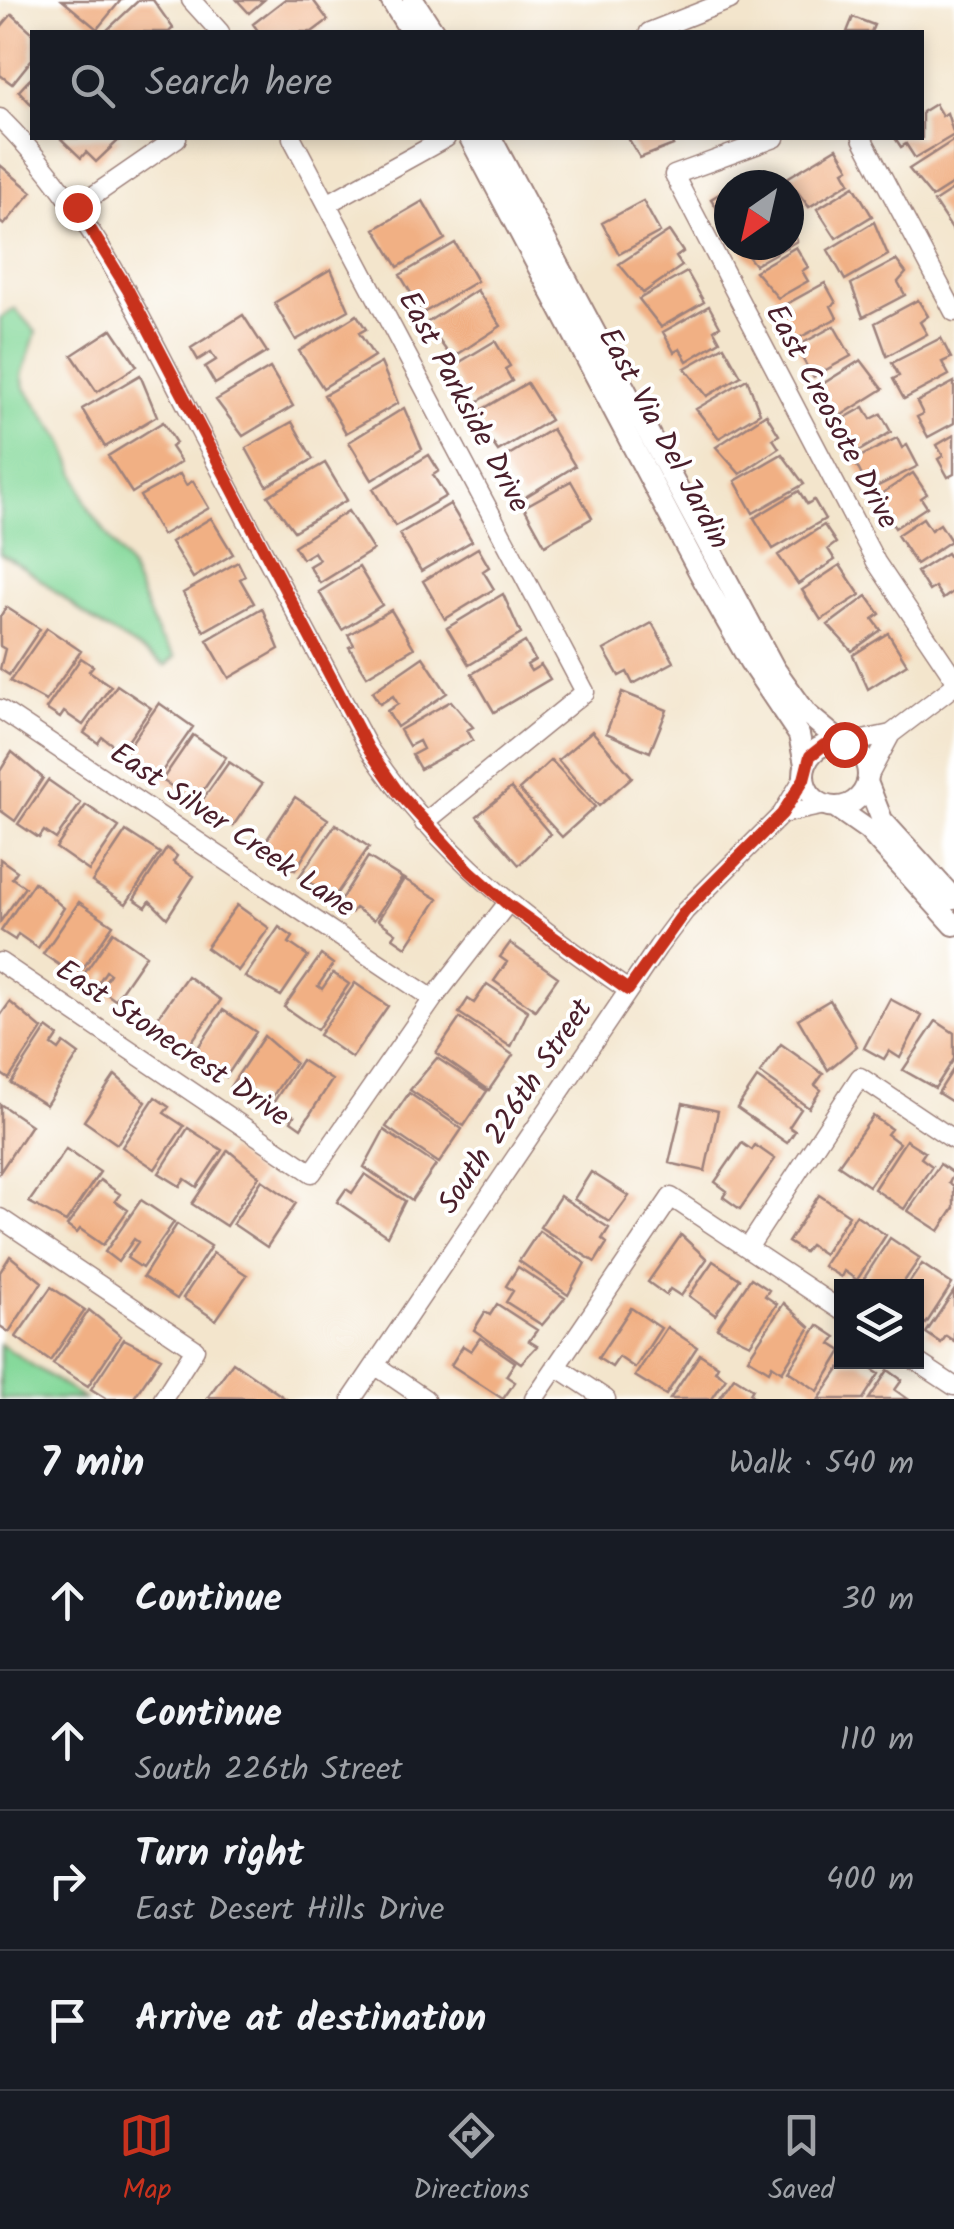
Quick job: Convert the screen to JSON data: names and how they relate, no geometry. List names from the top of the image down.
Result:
{
  "streets": {
    "street": [
      "East Parkside Drive",
      "East Creosote Drive",
      "East Via Del Jardin",
      "East Silver Creek Lane",
      "East Stonecrest Drive",
      "South 226th Street"
    ]
  },
  "crossings": [
    ["East Via Del Jardin", "South 226th Street"],
    ["East Silver Creek Lane", "East Stonecrest Drive"]
  ],
  "north": "bottom left",
  "page": {
    "search": "Search here",
    "heading": ["7 min", "Walk · 540 m"],
    "list": [
      ["Continue", "30 m"],
      ["Continue", "South 226th Street", "110 m"],
      ["Turn right", "East Desert Hills Drive", "400 m"],
      "Arrive at destination"
    ],
    "nav": ["Map", "Directions", "Saved"]
  }
}
